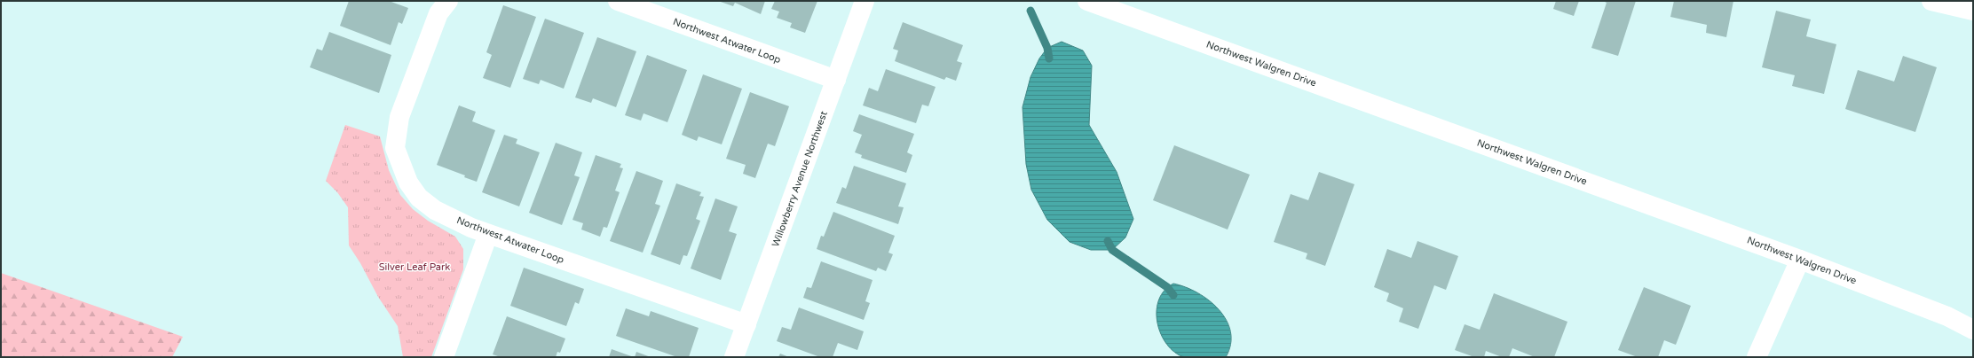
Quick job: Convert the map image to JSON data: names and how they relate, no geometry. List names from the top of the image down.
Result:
{
  "streets": {
    "street": ["Northwest Atwater Loop", "Northwest Walgren Drive", "Willowberry Avenue Northwest"]
  },
  "crossings": [
    ["Northwest Atwater Loop", "Willowberry Avenue Northwest"]
  ],
  "parks": ["Silver Leaf Park"]
}
